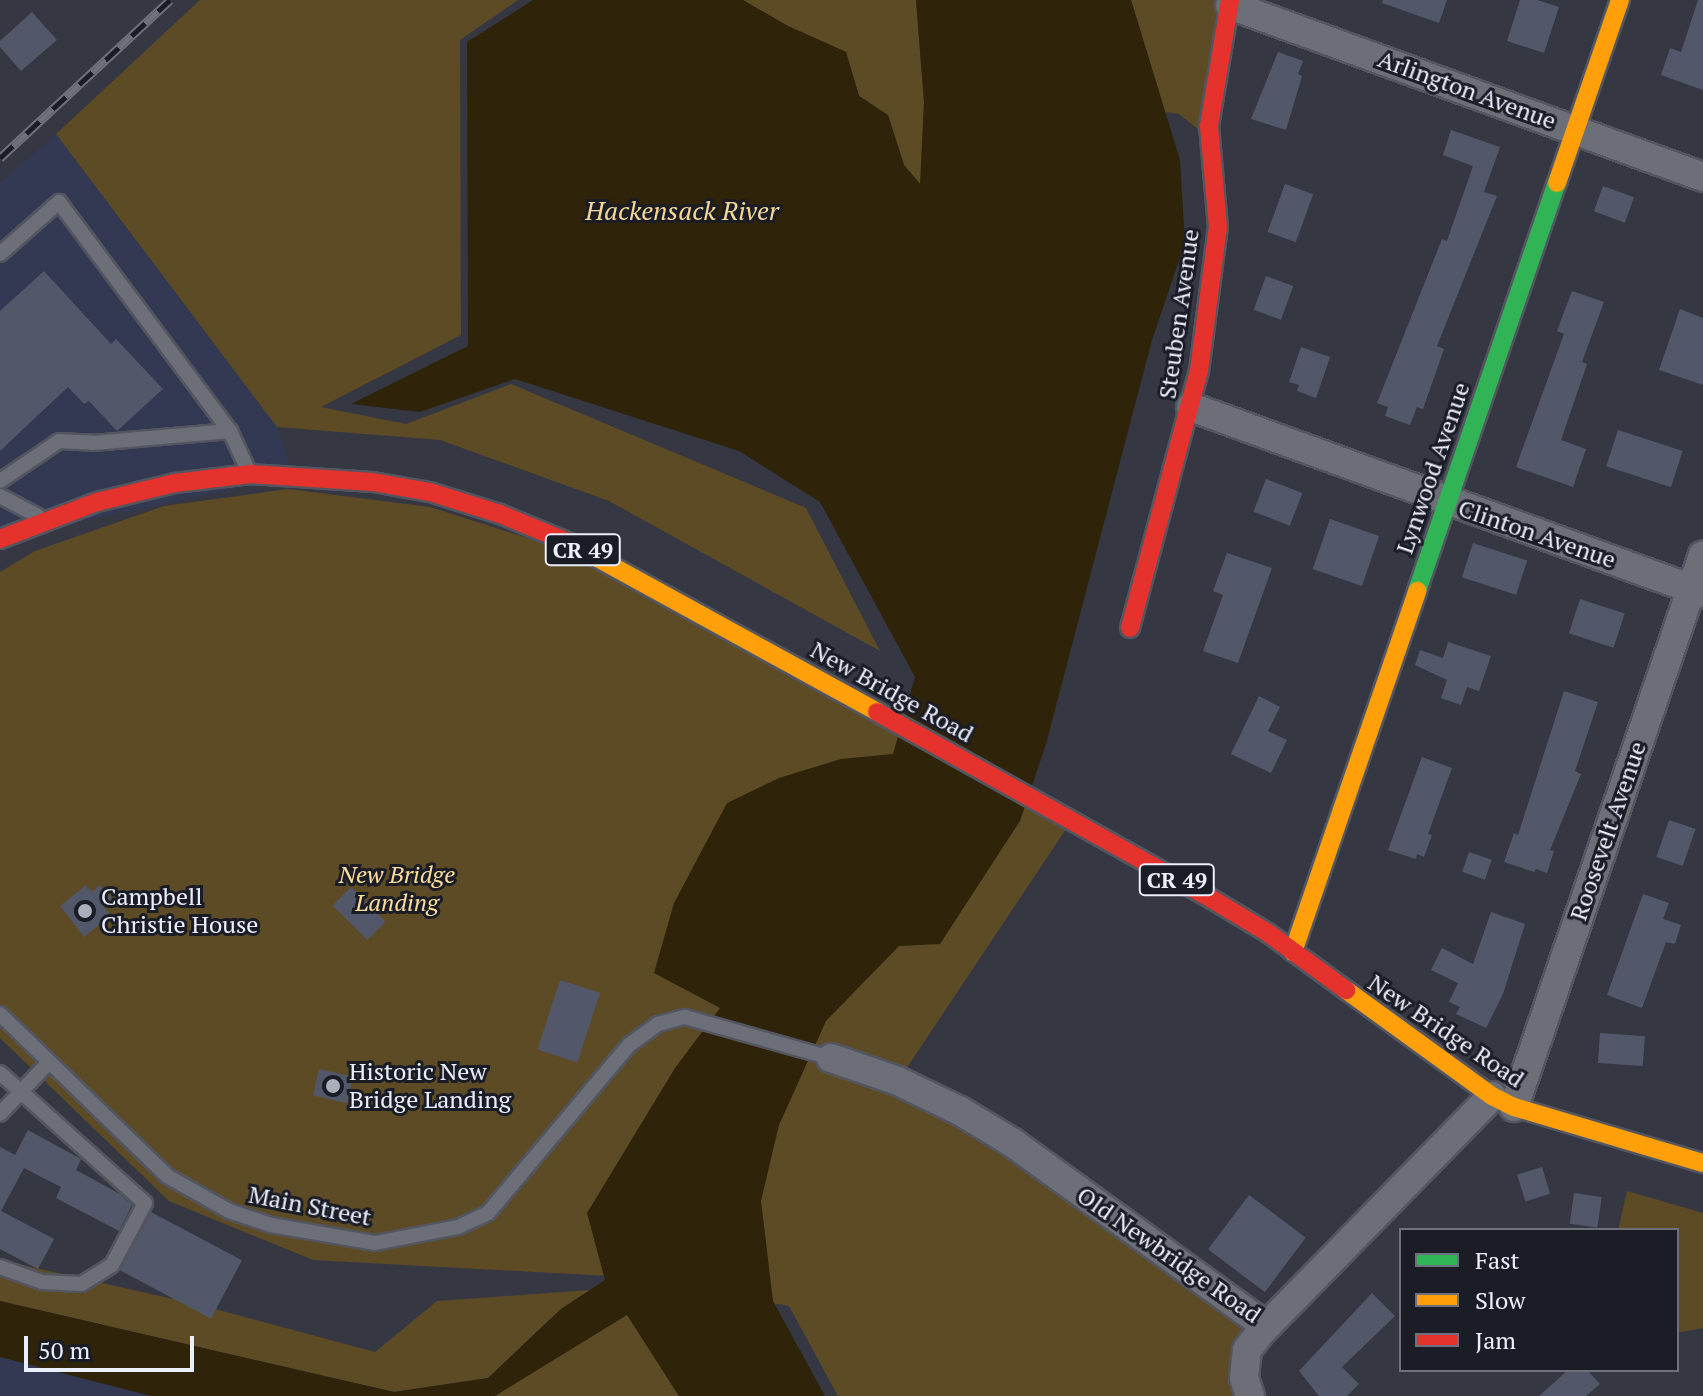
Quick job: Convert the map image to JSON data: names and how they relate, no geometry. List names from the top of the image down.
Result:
{
  "streets": {
    "main road": [
      "Steuben Avenue",
      "Lynwood Avenue",
      "CR 49",
      "New Bridge Road"
    ],
    "street": [
      "Arlington Avenue",
      "Clinton Avenue",
      "Roosevelt Avenue",
      "Old Newbridge Road"
    ],
    "lane": ["Main Street"]
  },
  "crossings": [
    ["Arlington Avenue", "Steuben Avenue"],
    ["Arlington Avenue", "Lynwood Avenue"],
    ["Steuben Avenue", "Clinton Avenue"],
    ["Lynwood Avenue", "Clinton Avenue"],
    ["Lynwood Avenue", "New Bridge Road"],
    ["Clinton Avenue", "Roosevelt Avenue"],
    ["New Bridge Road", "Roosevelt Avenue"],
    ["New Bridge Road", "Old Newbridge Road"],
    ["Roosevelt Avenue", "Old Newbridge Road"],
    ["Main Street", "Old Newbridge Road"]
  ],
  "water": ["Hackensack River"],
  "parks": ["New Bridge Landing"],
  "places": ["Campbell Christie House", "Historic New Bridge Landing"],
  "legend": ["Fast", "Slow", "Jam"],
  "scale_bar": "50 m"
}
